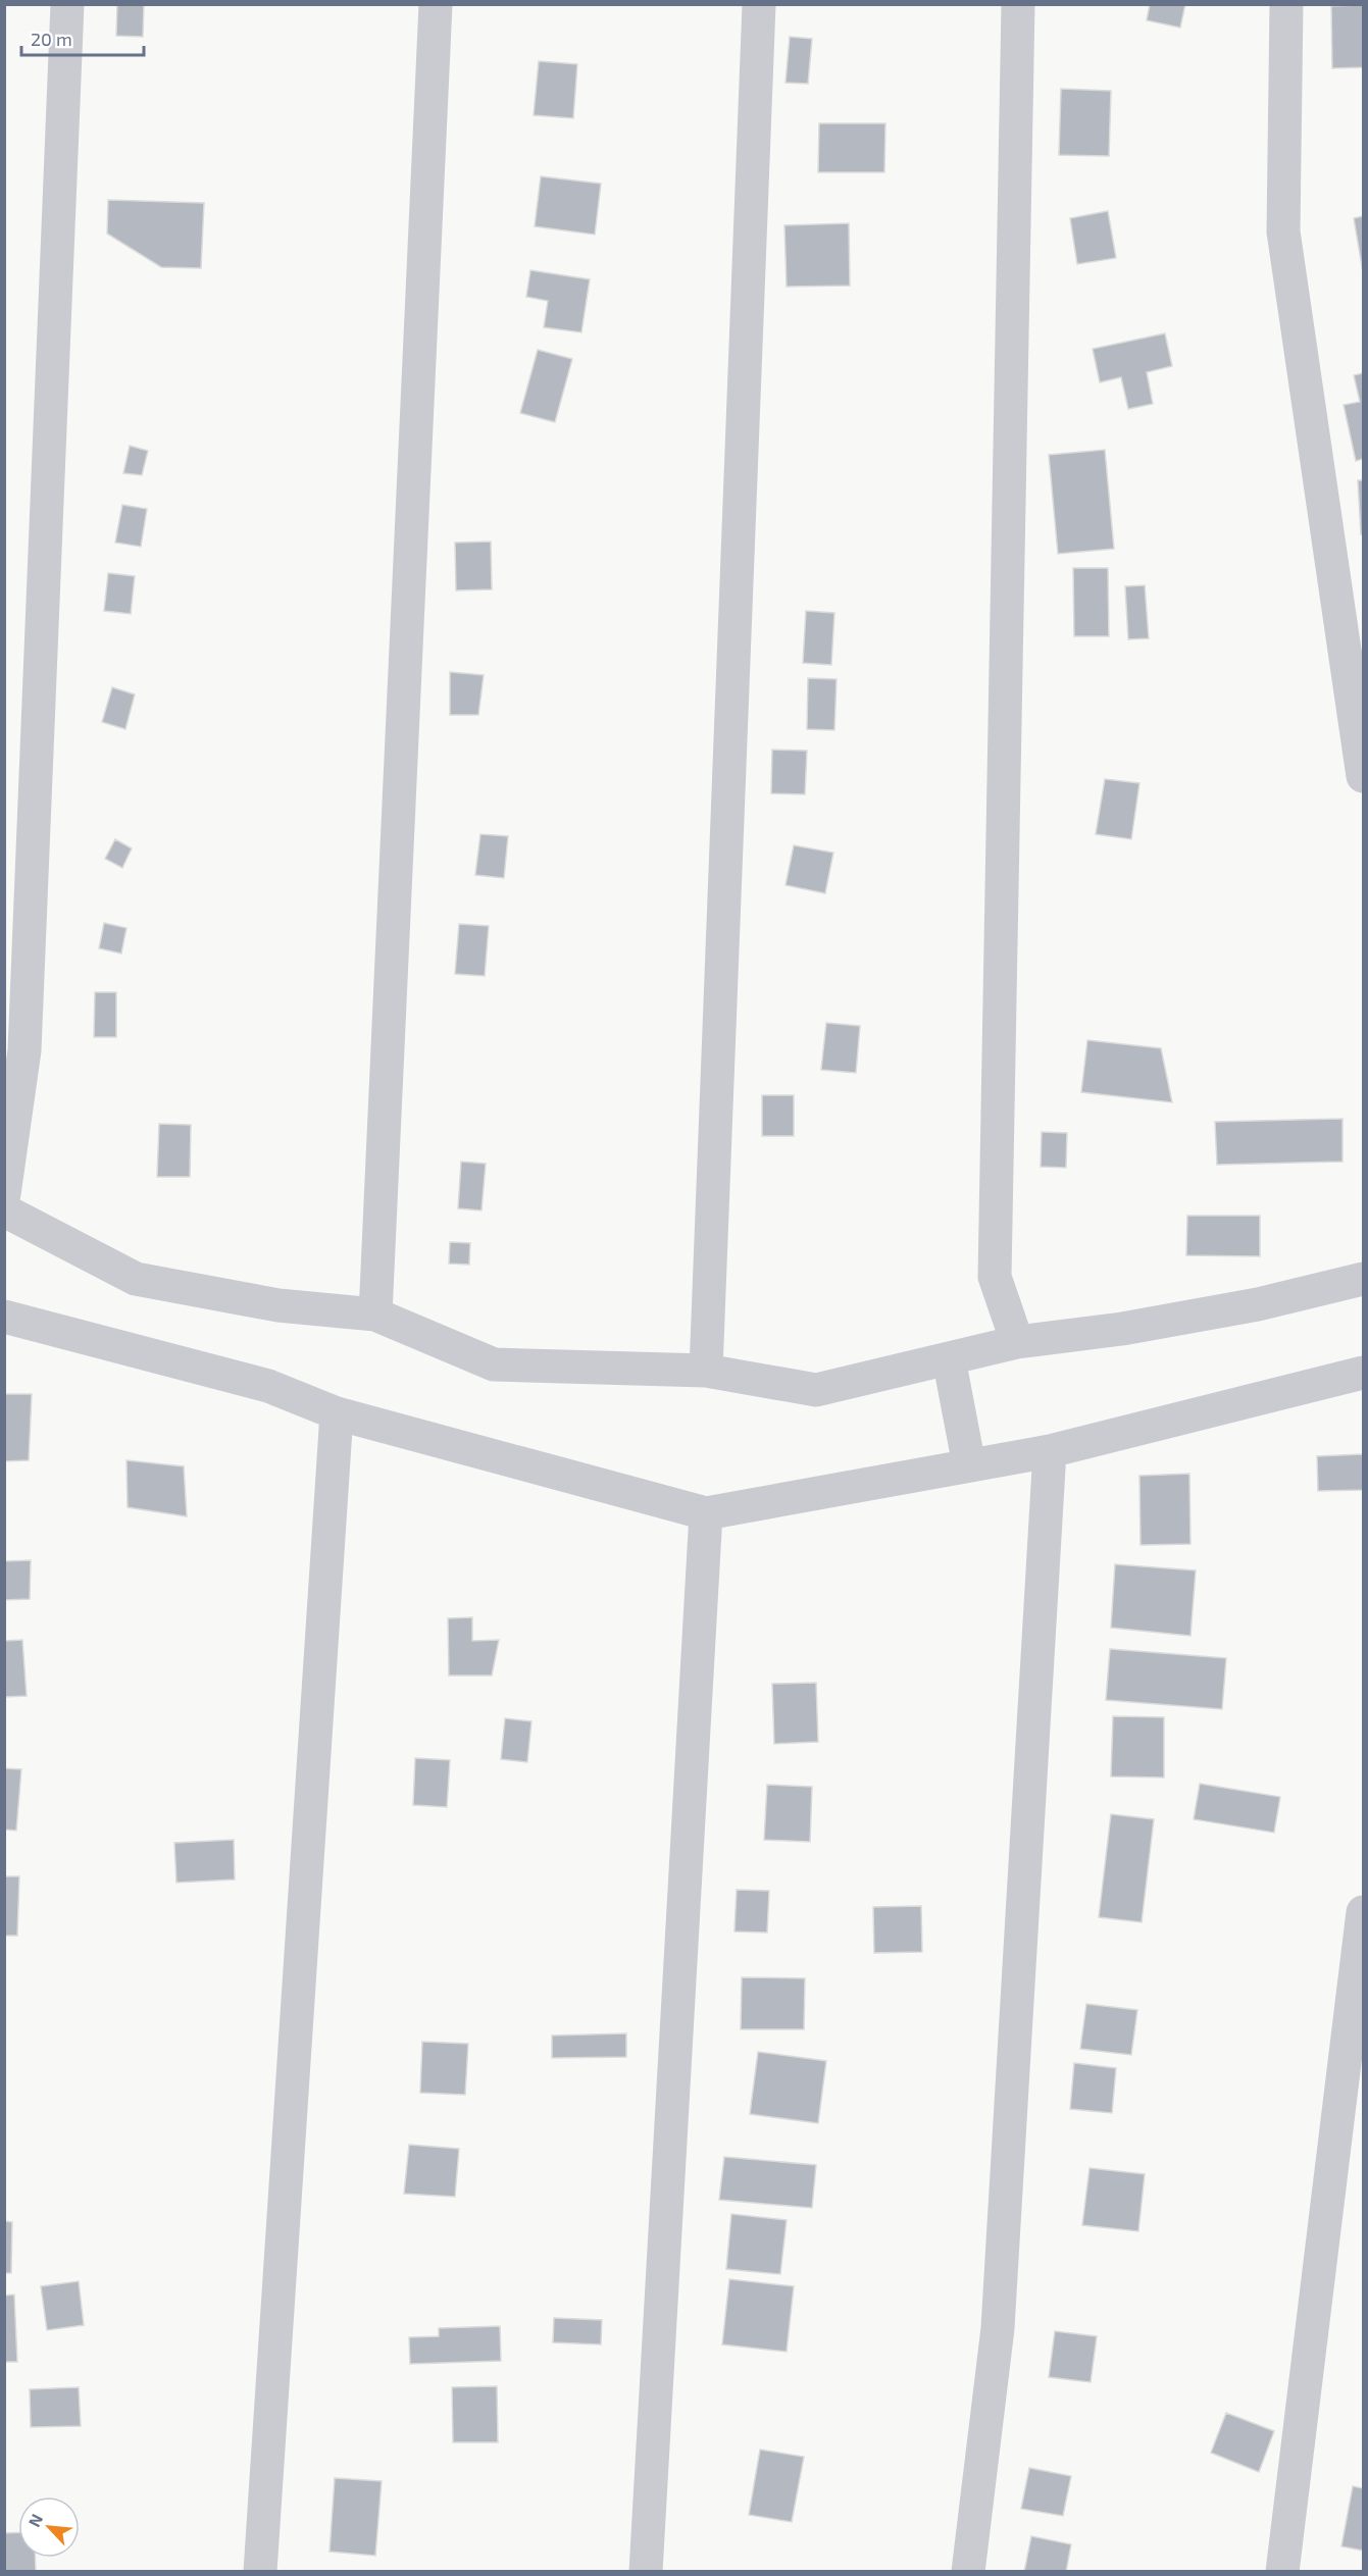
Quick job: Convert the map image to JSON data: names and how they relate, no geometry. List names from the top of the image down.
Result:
{
  "scale_bar": "20 m",
  "north": "top left"
}
